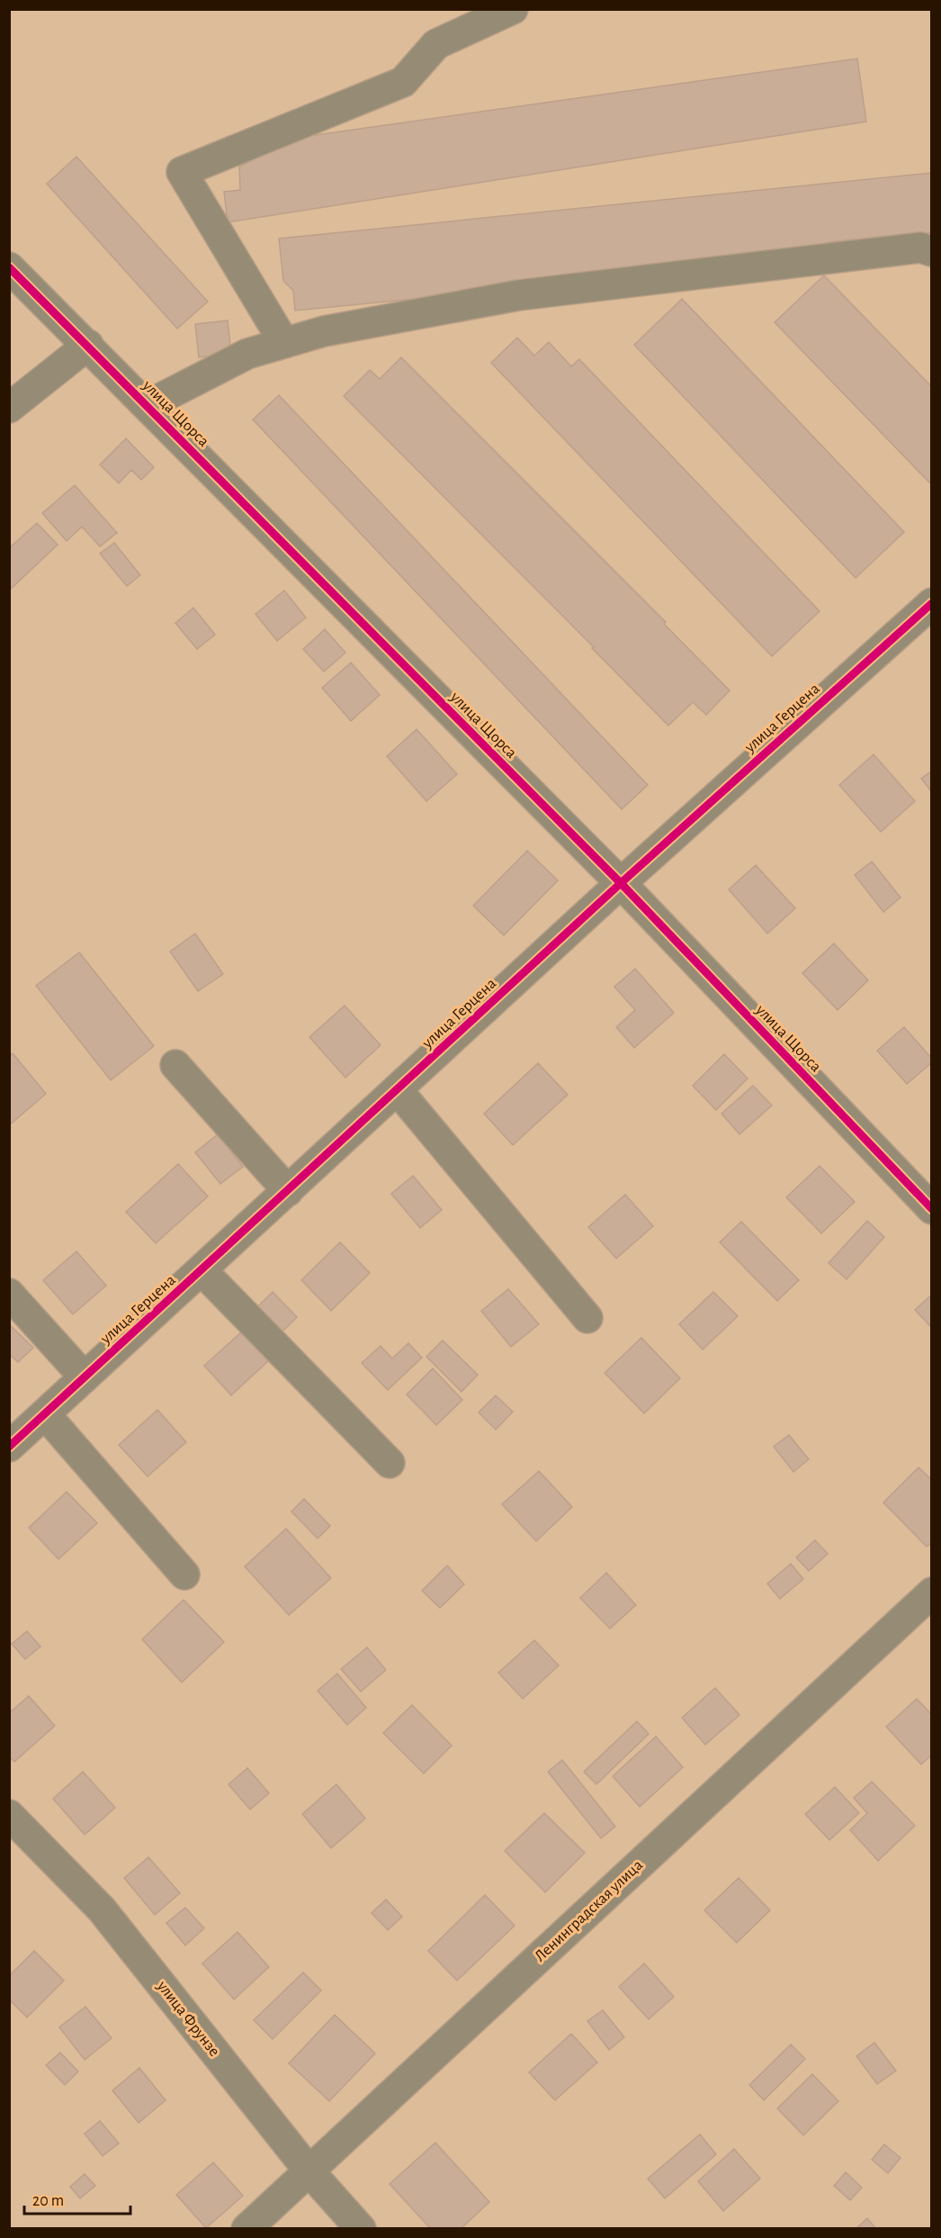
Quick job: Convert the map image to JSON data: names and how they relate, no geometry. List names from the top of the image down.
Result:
{
  "streets": {
    "street": [
      "улица Щорса",
      "улица Герцена",
      "Ленинградская улица",
      "улица Фрунзе"
    ]
  },
  "crossings": [
    ["улица Щорса", "улица Герцена"],
    ["Ленинградская улица", "улица Фрунзе"]
  ],
  "scale_bar": "20 m"
}
